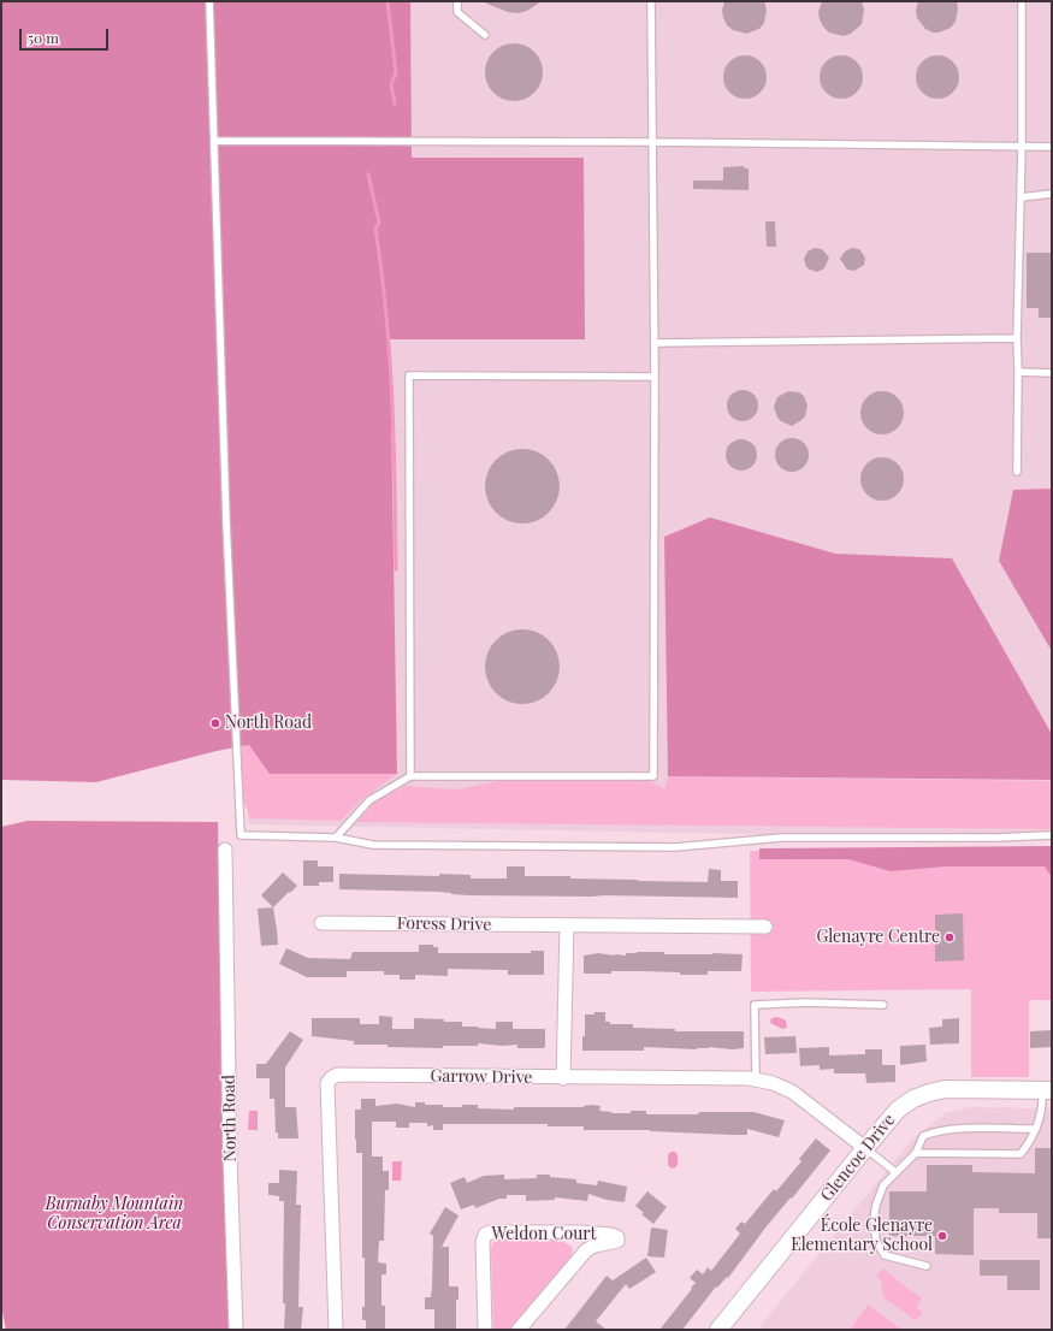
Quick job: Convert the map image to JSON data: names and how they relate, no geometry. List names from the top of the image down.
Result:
{
  "streets": {
    "street": [
      "Foress Drive",
      "Garrow Drive",
      "North Road",
      "Glencoe Drive",
      "Weldon Court"
    ]
  },
  "crossings": [
    ["Garrow Drive", "Glencoe Drive"]
  ],
  "parks": ["Burnaby Mountain Conservation Area"],
  "places": ["North Road", "Glenayre Centre", "École Glenayre Elementary School"],
  "scale_bar": "50 m"
}
